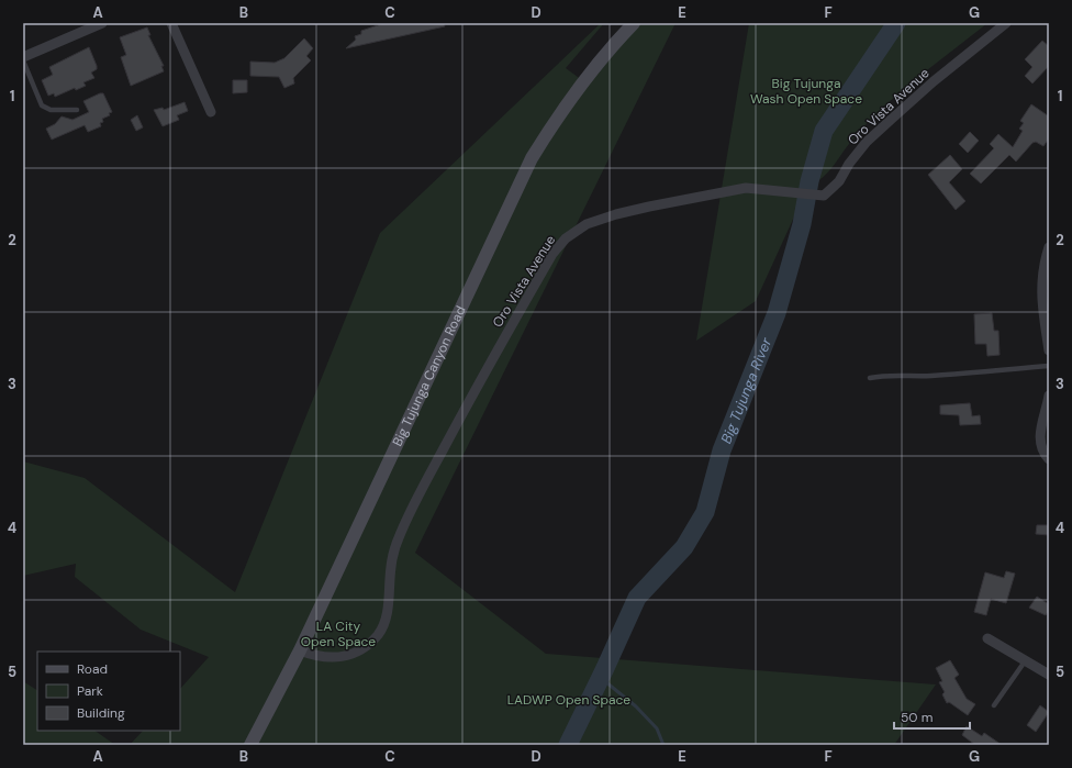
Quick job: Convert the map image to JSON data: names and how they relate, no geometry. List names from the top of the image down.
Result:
{
  "streets": {
    "street": ["Oro Vista Avenue", "Big Tujunga Canyon Road"]
  },
  "crossings": [
    ["Oro Vista Avenue", "Big Tujunga Canyon Road"]
  ],
  "water": ["Big Tujunga River"],
  "parks": ["Big Tujunga Wash Open Space", "LA City Open Space", "LADWP Open Space"],
  "legend": ["Road", "Park", "Building"],
  "scale_bar": "50 m",
  "grid": {
    "columns": [
      "A",
      "B",
      "C",
      "D",
      "E",
      "F",
      "G"
    ],
    "rows": [
      "1",
      "2",
      "3",
      "4",
      "5"
    ]
  }
}
